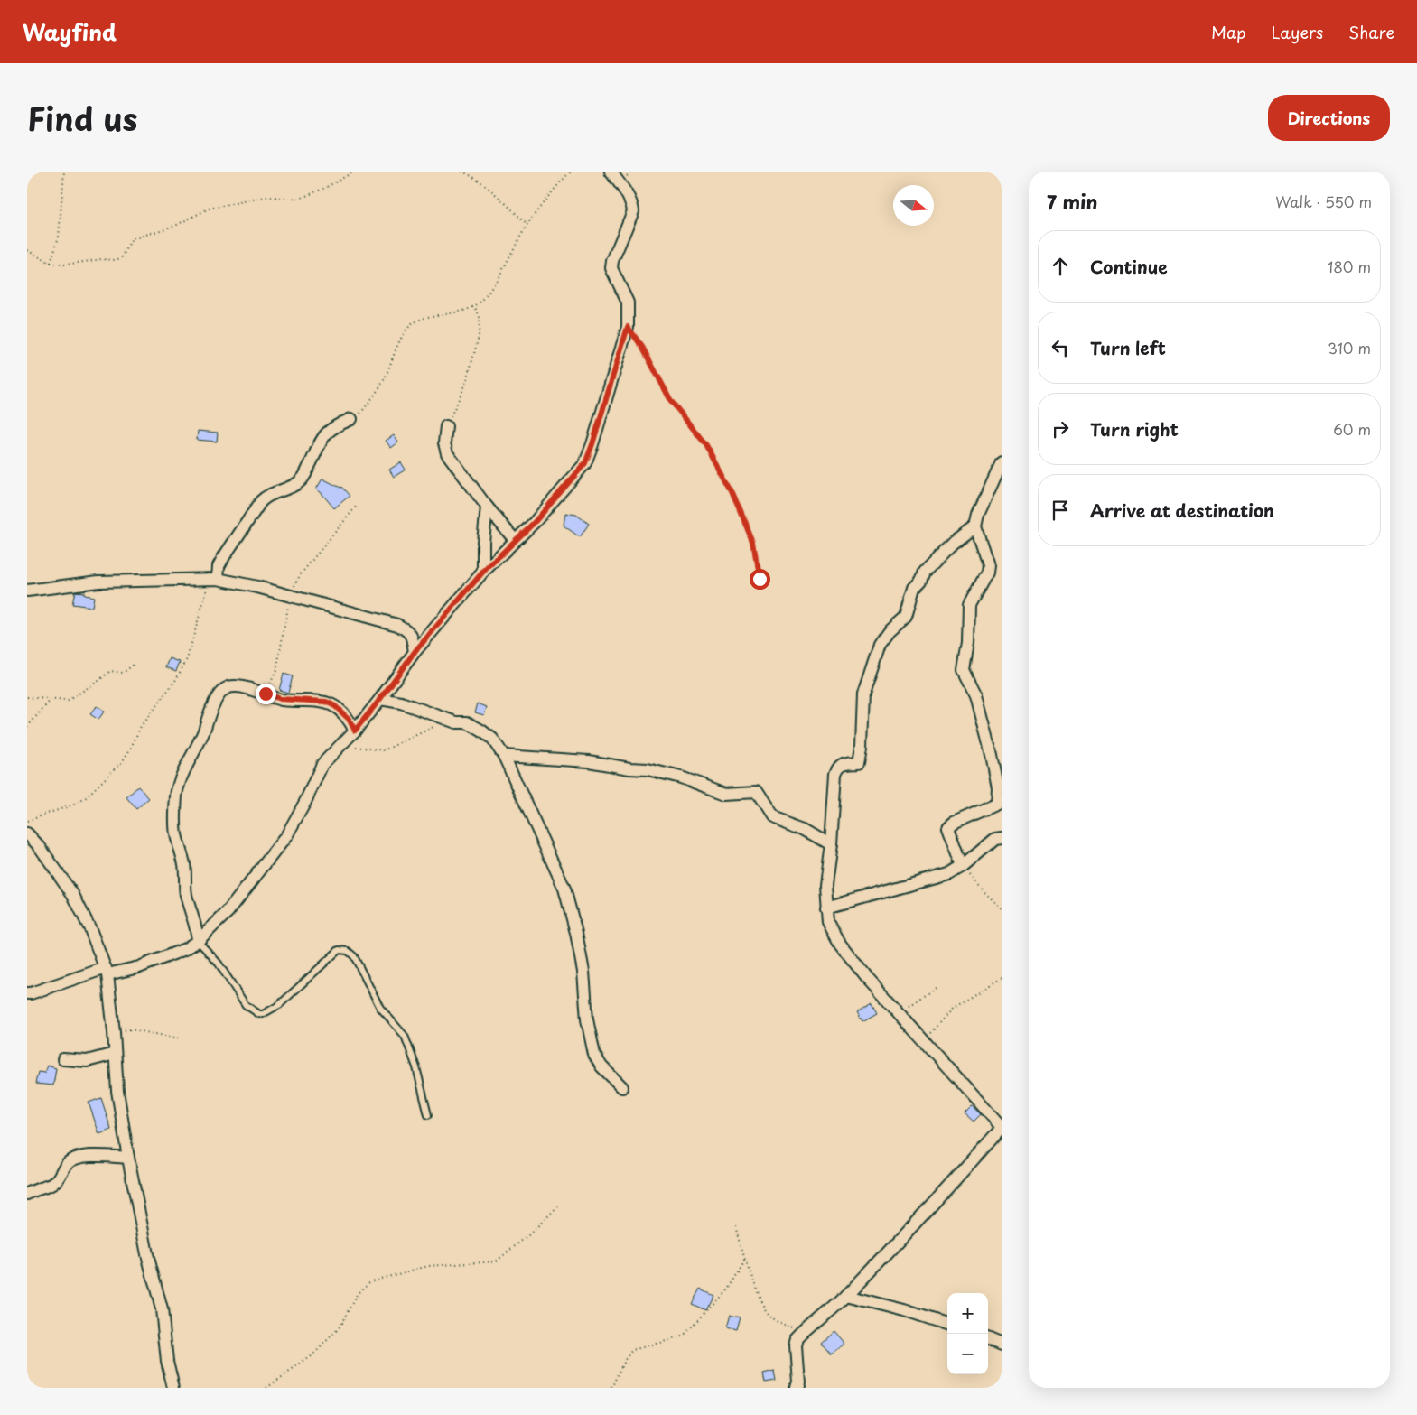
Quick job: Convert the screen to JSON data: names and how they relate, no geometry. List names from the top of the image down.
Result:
{
  "north": "right",
  "page": {
    "header": "Wayfind",
    "nav": ["Map", "Layers", "Share"],
    "title": "Find us",
    "buttons": "Directions",
    "heading": ["7 min", "Walk · 550 m"],
    "list": [
      ["Continue", "180 m"],
      ["Turn left", "310 m"],
      ["Turn right", "60 m"],
      "Arrive at destination"
    ],
    "map_buttons": ["+", "−"]
  }
}
